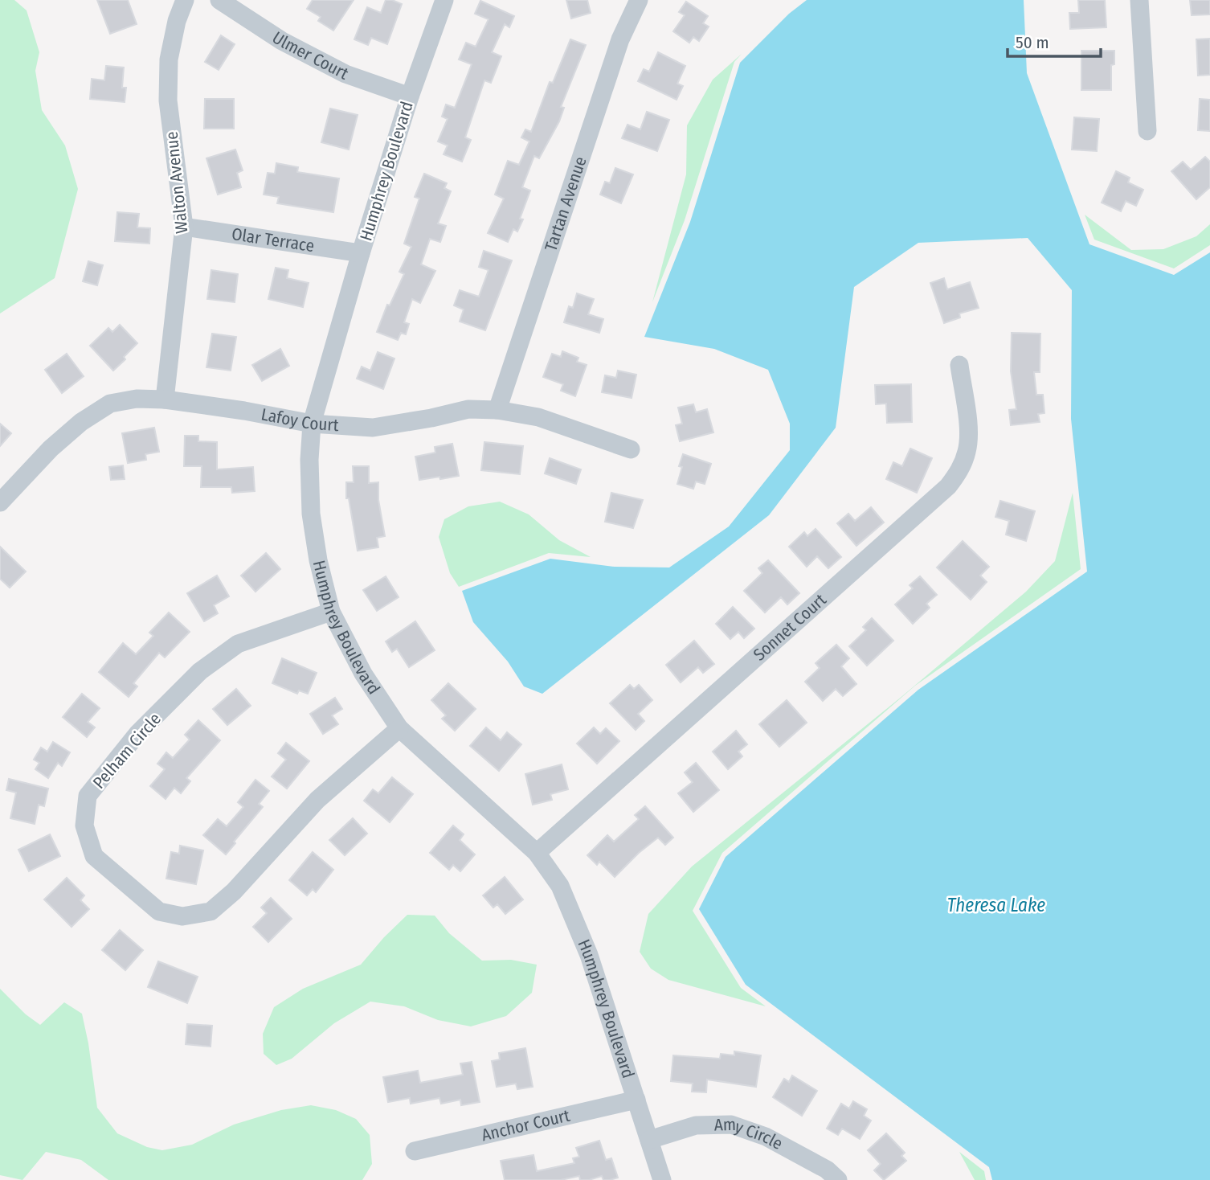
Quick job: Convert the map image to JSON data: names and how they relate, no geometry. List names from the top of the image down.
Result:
{
  "streets": {
    "street": [
      "Ulmer Court",
      "Humphrey Boulevard",
      "Walton Avenue",
      "Tartan Avenue",
      "Olar Terrace",
      "Lafoy Court",
      "Sonnet Court",
      "Pelham Circle",
      "Anchor Court",
      "Amy Circle"
    ]
  },
  "crossings": [
    ["Ulmer Court", "Humphrey Boulevard"],
    ["Humphrey Boulevard", "Olar Terrace"],
    ["Humphrey Boulevard", "Lafoy Court"],
    ["Humphrey Boulevard", "Sonnet Court"],
    ["Humphrey Boulevard", "Pelham Circle"],
    ["Humphrey Boulevard", "Anchor Court"],
    ["Humphrey Boulevard", "Amy Circle"],
    ["Walton Avenue", "Olar Terrace"],
    ["Walton Avenue", "Lafoy Court"],
    ["Tartan Avenue", "Lafoy Court"]
  ],
  "water": ["Theresa Lake"],
  "scale_bar": "50 m"
}
